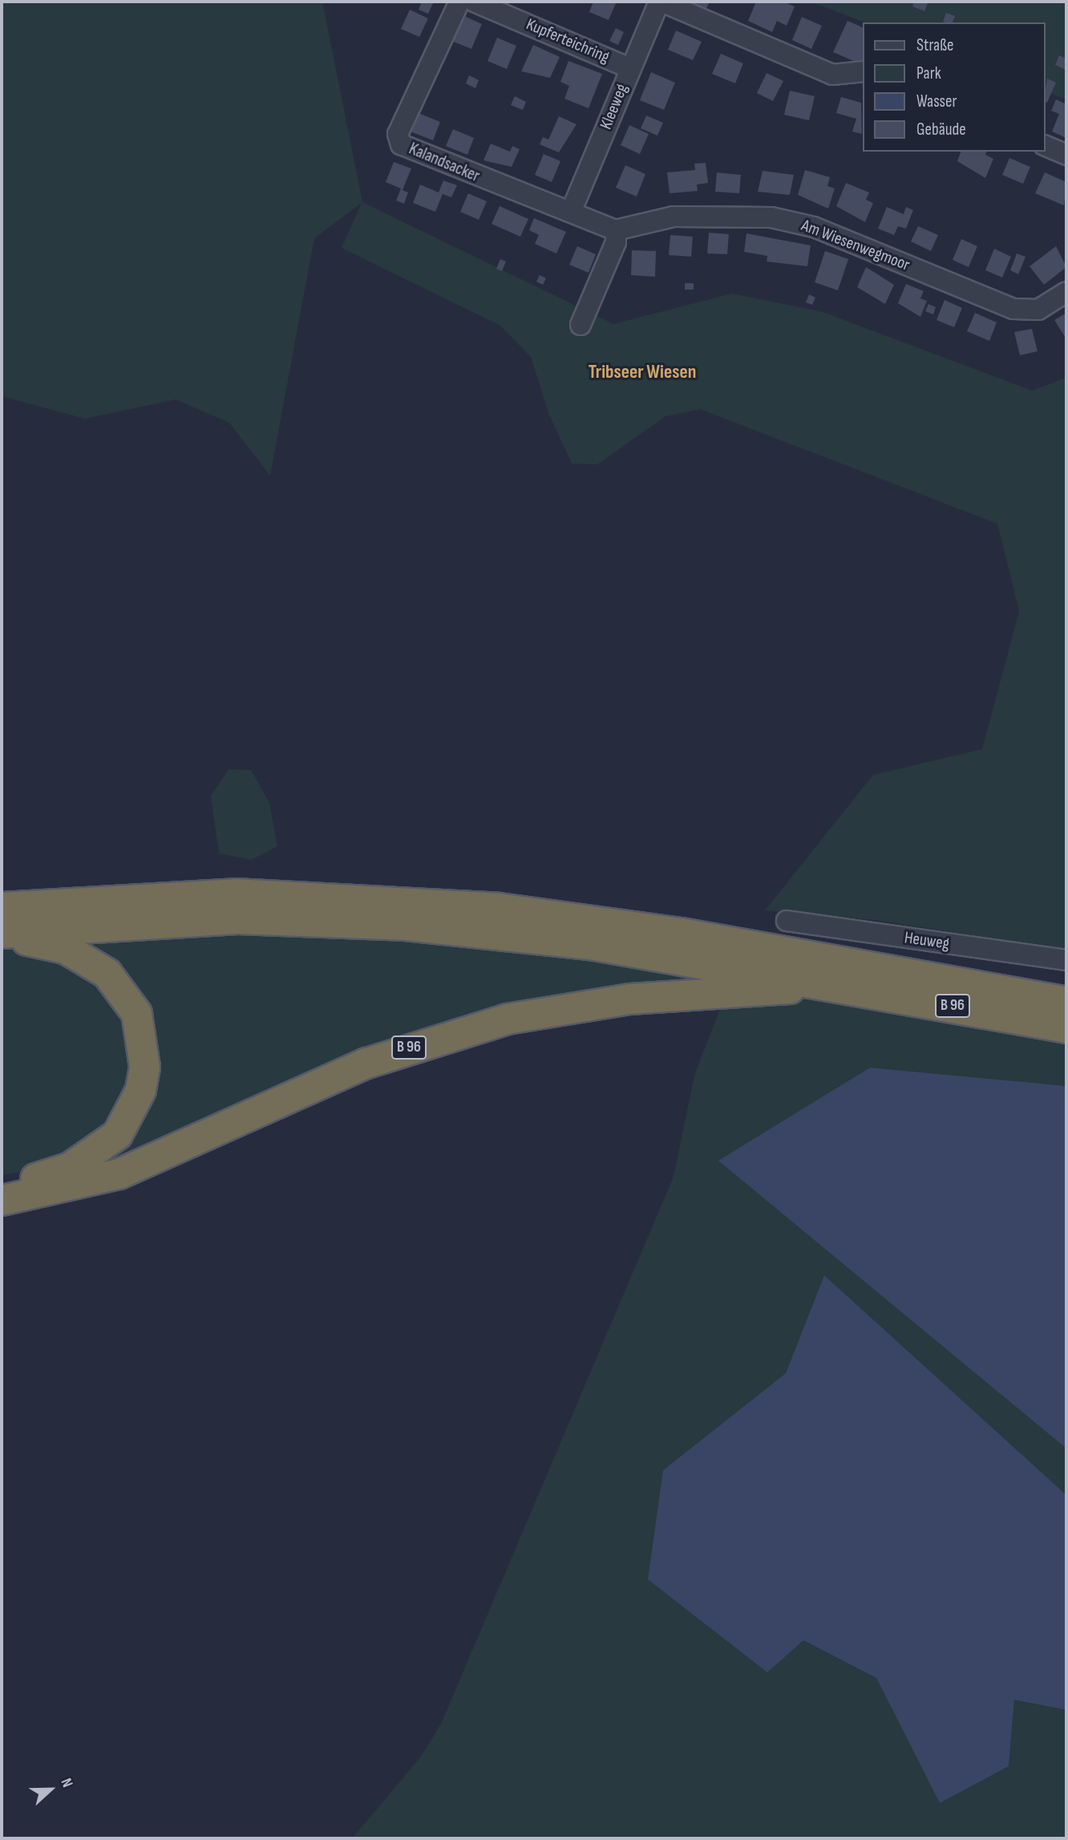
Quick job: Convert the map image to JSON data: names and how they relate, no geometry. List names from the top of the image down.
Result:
{
  "streets": {
    "highway": ["B 96"],
    "street": [
      "Kupferteichring",
      "Kleeweg",
      "Kalandsacker",
      "Am Wiesenwegmoor",
      "Heuweg"
    ]
  },
  "crossings": [
    ["Kupferteichring", "Kleeweg"],
    ["Kleeweg", "Kalandsacker"]
  ],
  "districts": ["Tribseer Wiesen"],
  "legend": [
    "Straße",
    "Park",
    "Wasser",
    "Gebäude"
  ],
  "north": "right"
}
